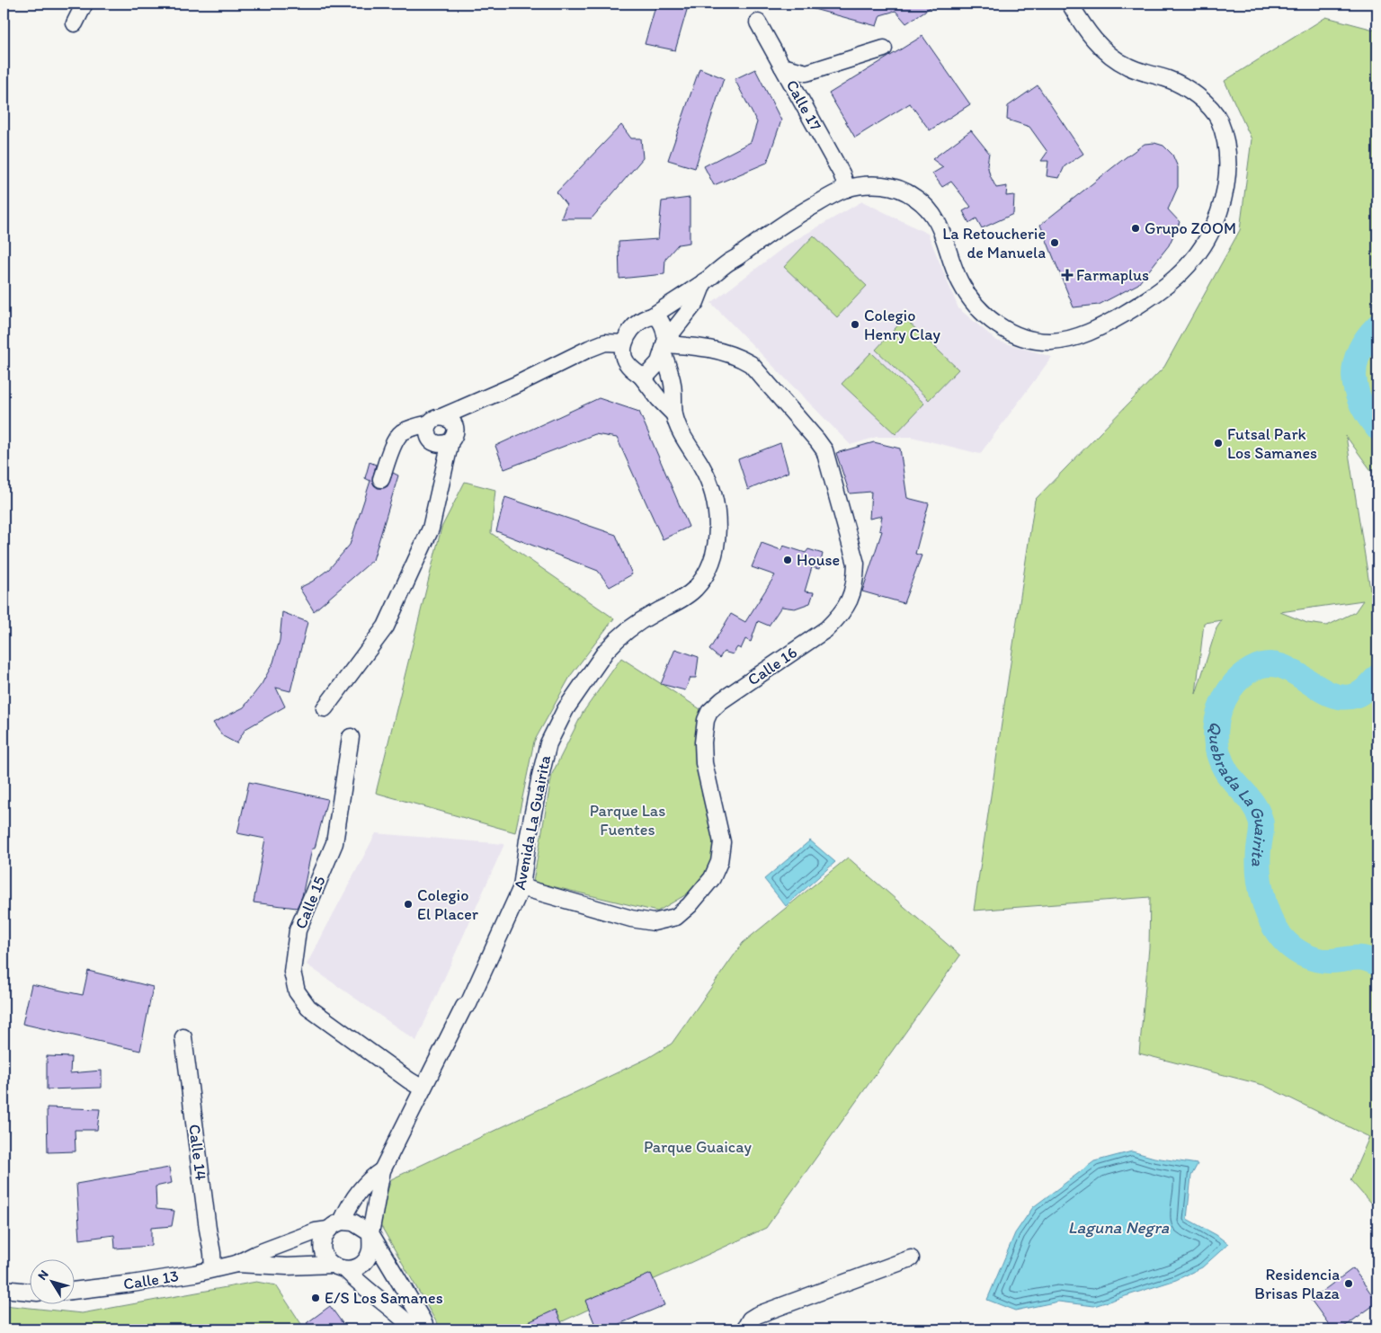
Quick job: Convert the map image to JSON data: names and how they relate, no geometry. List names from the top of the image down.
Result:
{
  "streets": {
    "street": [
      "Calle 17",
      "Calle 16",
      "Avenida La Guairita",
      "Calle 15",
      "Calle 14",
      "Calle 13"
    ]
  },
  "crossings": [
    ["Calle 16", "Avenida La Guairita"],
    ["Avenida La Guairita", "Calle 15"],
    ["Avenida La Guairita", "Calle 13"],
    ["Calle 14", "Calle 13"]
  ],
  "water": ["Quebrada La Guairita", "Laguna Negra"],
  "parks": ["Parque Las Fuentes", "Parque Guaicay"],
  "places": {
    "other": [
      "Grupo ZOOM",
      "La Retoucherie de Manuela",
      "Colegio Henry Clay",
      "Futsal Park Los Samanes",
      "House",
      "Colegio El Placer",
      "Residencia Brisas Plaza",
      "E/S Los Samanes"
    ],
    "health": ["Farmaplus"]
  },
  "north": "top left"
}
